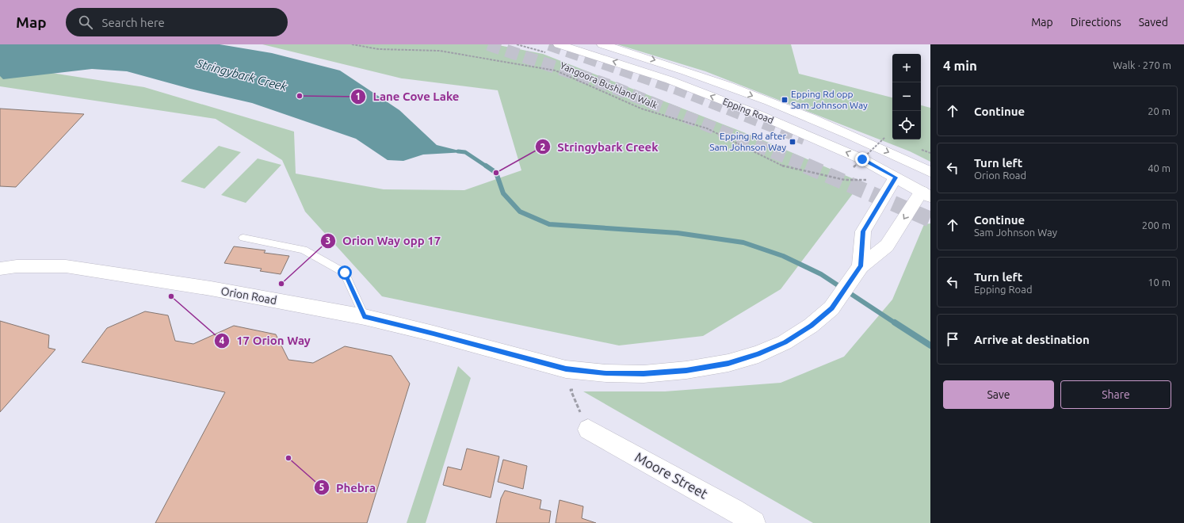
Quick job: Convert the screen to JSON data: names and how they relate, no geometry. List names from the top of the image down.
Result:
{
  "streets": {
    "street": ["Epping Road", "Orion Road", "Moore Street"],
    "path": ["Yangoora Bushland Walk"]
  },
  "water": ["Stringybark Creek"],
  "places": {
    "other": [
      "Lane Cove Lake",
      "Stringybark Creek",
      "Orion Way opp 17",
      "17 Orion Way",
      "Phebra"
    ],
    "transit": ["Epping Rd opp Sam Johnson Way", "Epping Rd after Sam Johnson Way"]
  },
  "page": {
    "header": "Map",
    "search": "Search here",
    "nav": ["Map", "Directions", "Saved"],
    "heading": ["4 min", "Walk · 270 m"],
    "map_buttons": ["+", "−"],
    "list": [
      ["Continue", "20 m"],
      ["Turn left", "Orion Road", "40 m"],
      ["Continue", "Sam Johnson Way", "200 m"],
      ["Turn left", "Epping Road", "10 m"],
      "Arrive at destination"
    ],
    "buttons": ["Save", "Share"]
  }
}
